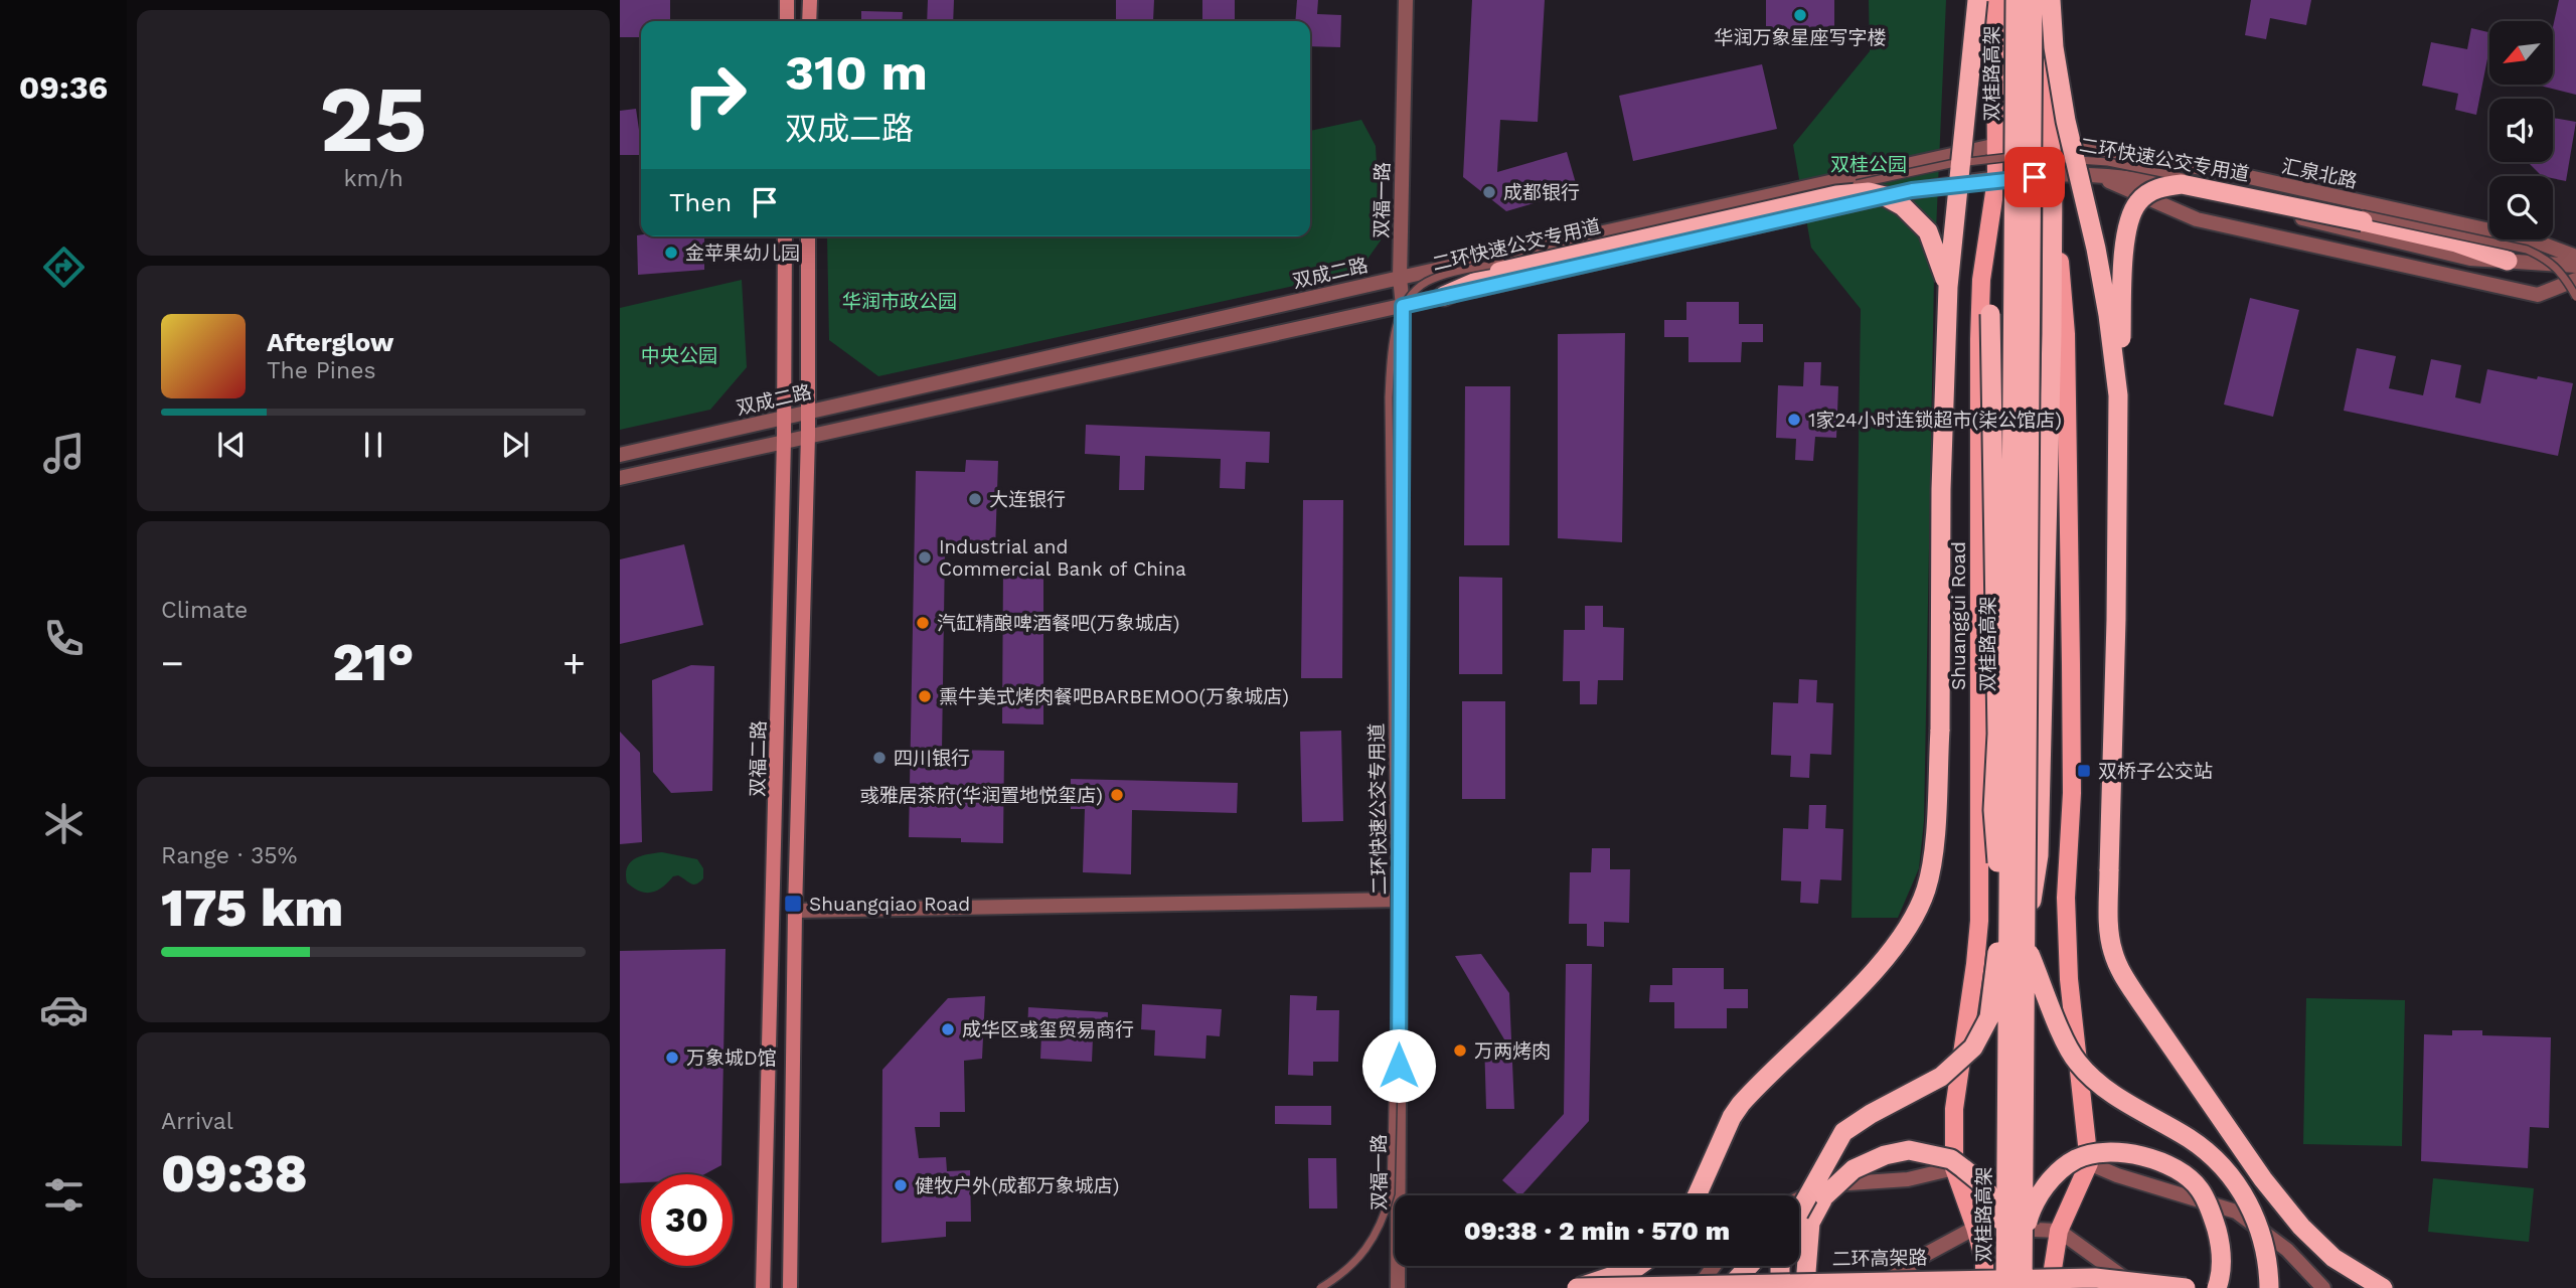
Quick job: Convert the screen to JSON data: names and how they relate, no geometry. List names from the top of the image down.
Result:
{
  "streets": {
    "highway": ["双桂路高架", "二环高架路"],
    "main road": ["Shuanggui Road", "双福二路"],
    "street": ["汇泉北路", "双福一路", "双成二路"],
    "lane": ["二环快速公交专用道"]
  },
  "crossings": [
    ["汇泉北路", "双成二路"],
    ["双福一路", "双成二路"],
    ["双成二路", "Shuanggui Road"],
    ["双成二路", "双福二路"]
  ],
  "parks": ["双桂公园", "华润市政公园", "中央公园"],
  "places": {
    "other": [
      "华润万象星座写字楼",
      "成都银行",
      "金苹果幼儿园",
      "1家24小时连锁超市(柒公馆店)",
      "大连银行",
      "Industrial and Commercial Bank of China",
      "汽缸精酿啤酒餐吧(万象城店)",
      "熏牛美式烤肉餐吧BARBEMOO(万象城店)",
      "四川银行",
      "彧雅居茶府(华润置地悦玺店)",
      "成华区彧玺贸易商行",
      "万两烤肉",
      "万象城D馆",
      "健牧户外(成都万象城店)"
    ],
    "transit": ["双桥子公交站", "Shuangqiao Road"]
  },
  "north": "bottom left",
  "page": {
    "tabs": "09:36",
    "tile": [
      ["25", "km/h"],
      "Climate",
      ["Range · 35%", "175 km"],
      ["Arrival", "09:38"]
    ],
    "turn": ["310 m", "双成二路"],
    "then": "Then",
    "song": ["Afterglow", "The Pines"],
    "heat": ["−", "21°", "+"],
    "limit": "30",
    "trip": "09:38 · 2 min · 570 m"
  }
}
